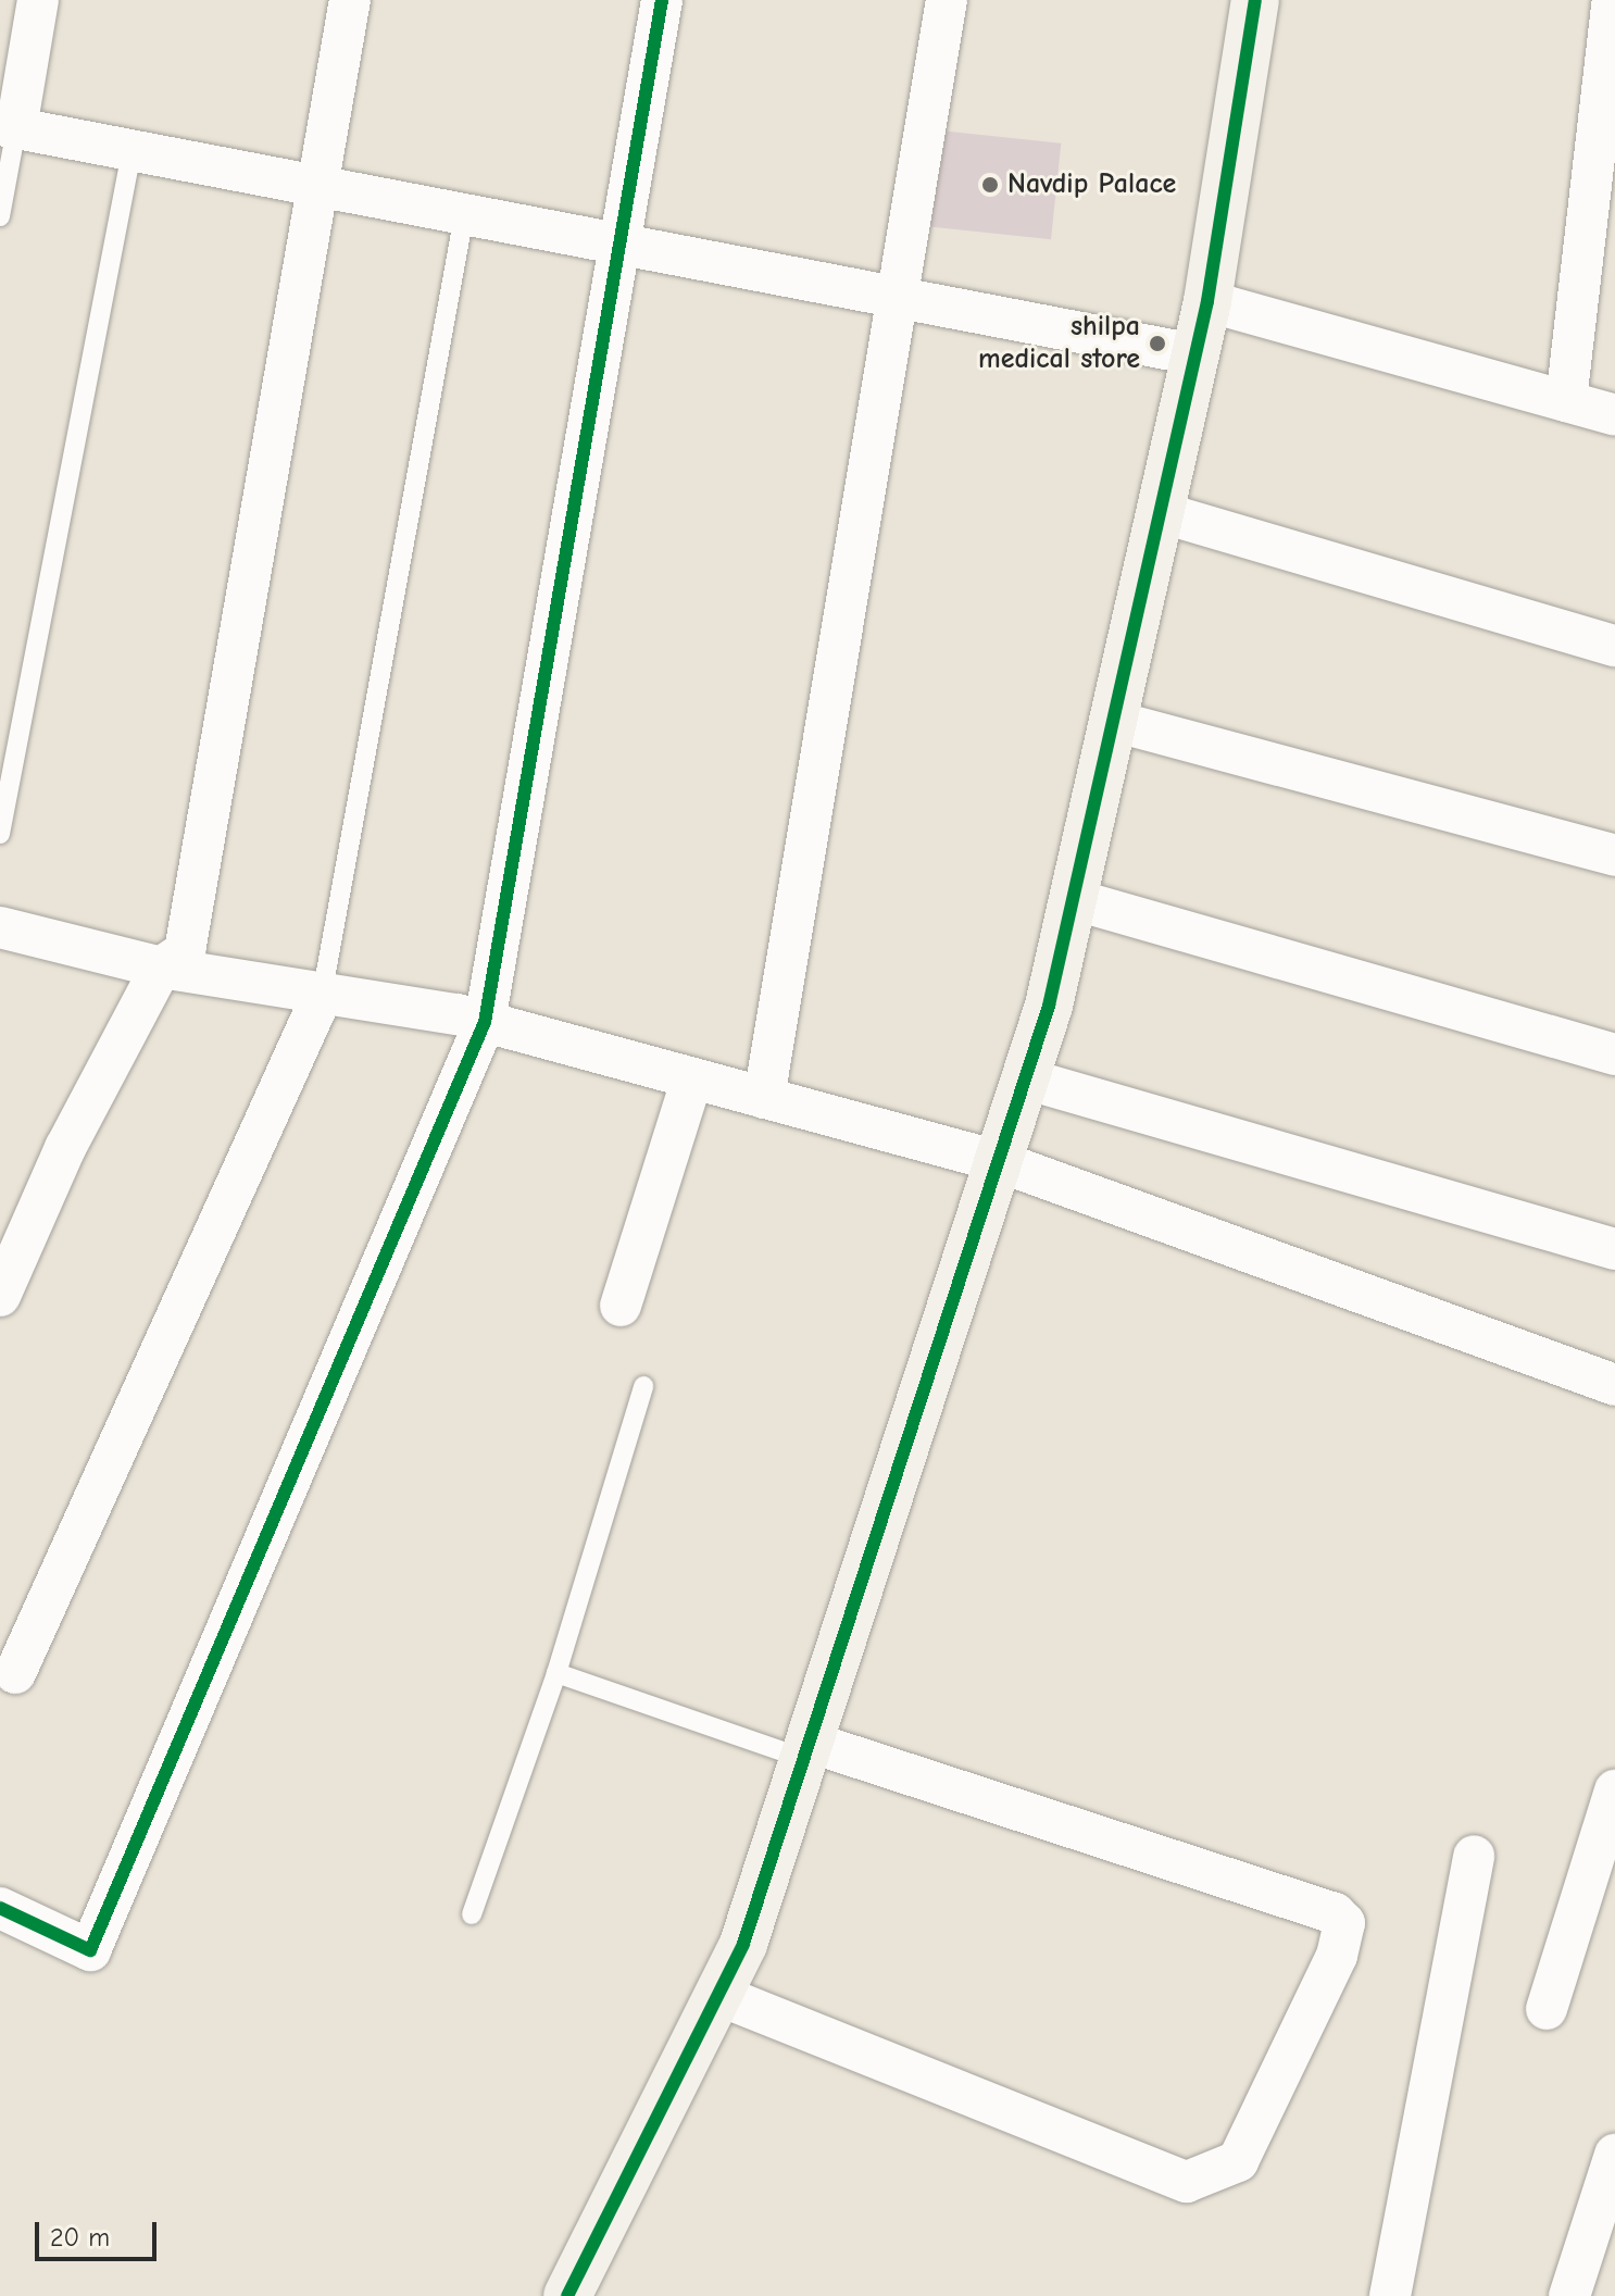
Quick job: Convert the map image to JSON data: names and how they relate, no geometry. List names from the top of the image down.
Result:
{
  "places": ["Navdip Palace", "shilpa medical store"],
  "scale_bar": "20 m"
}
